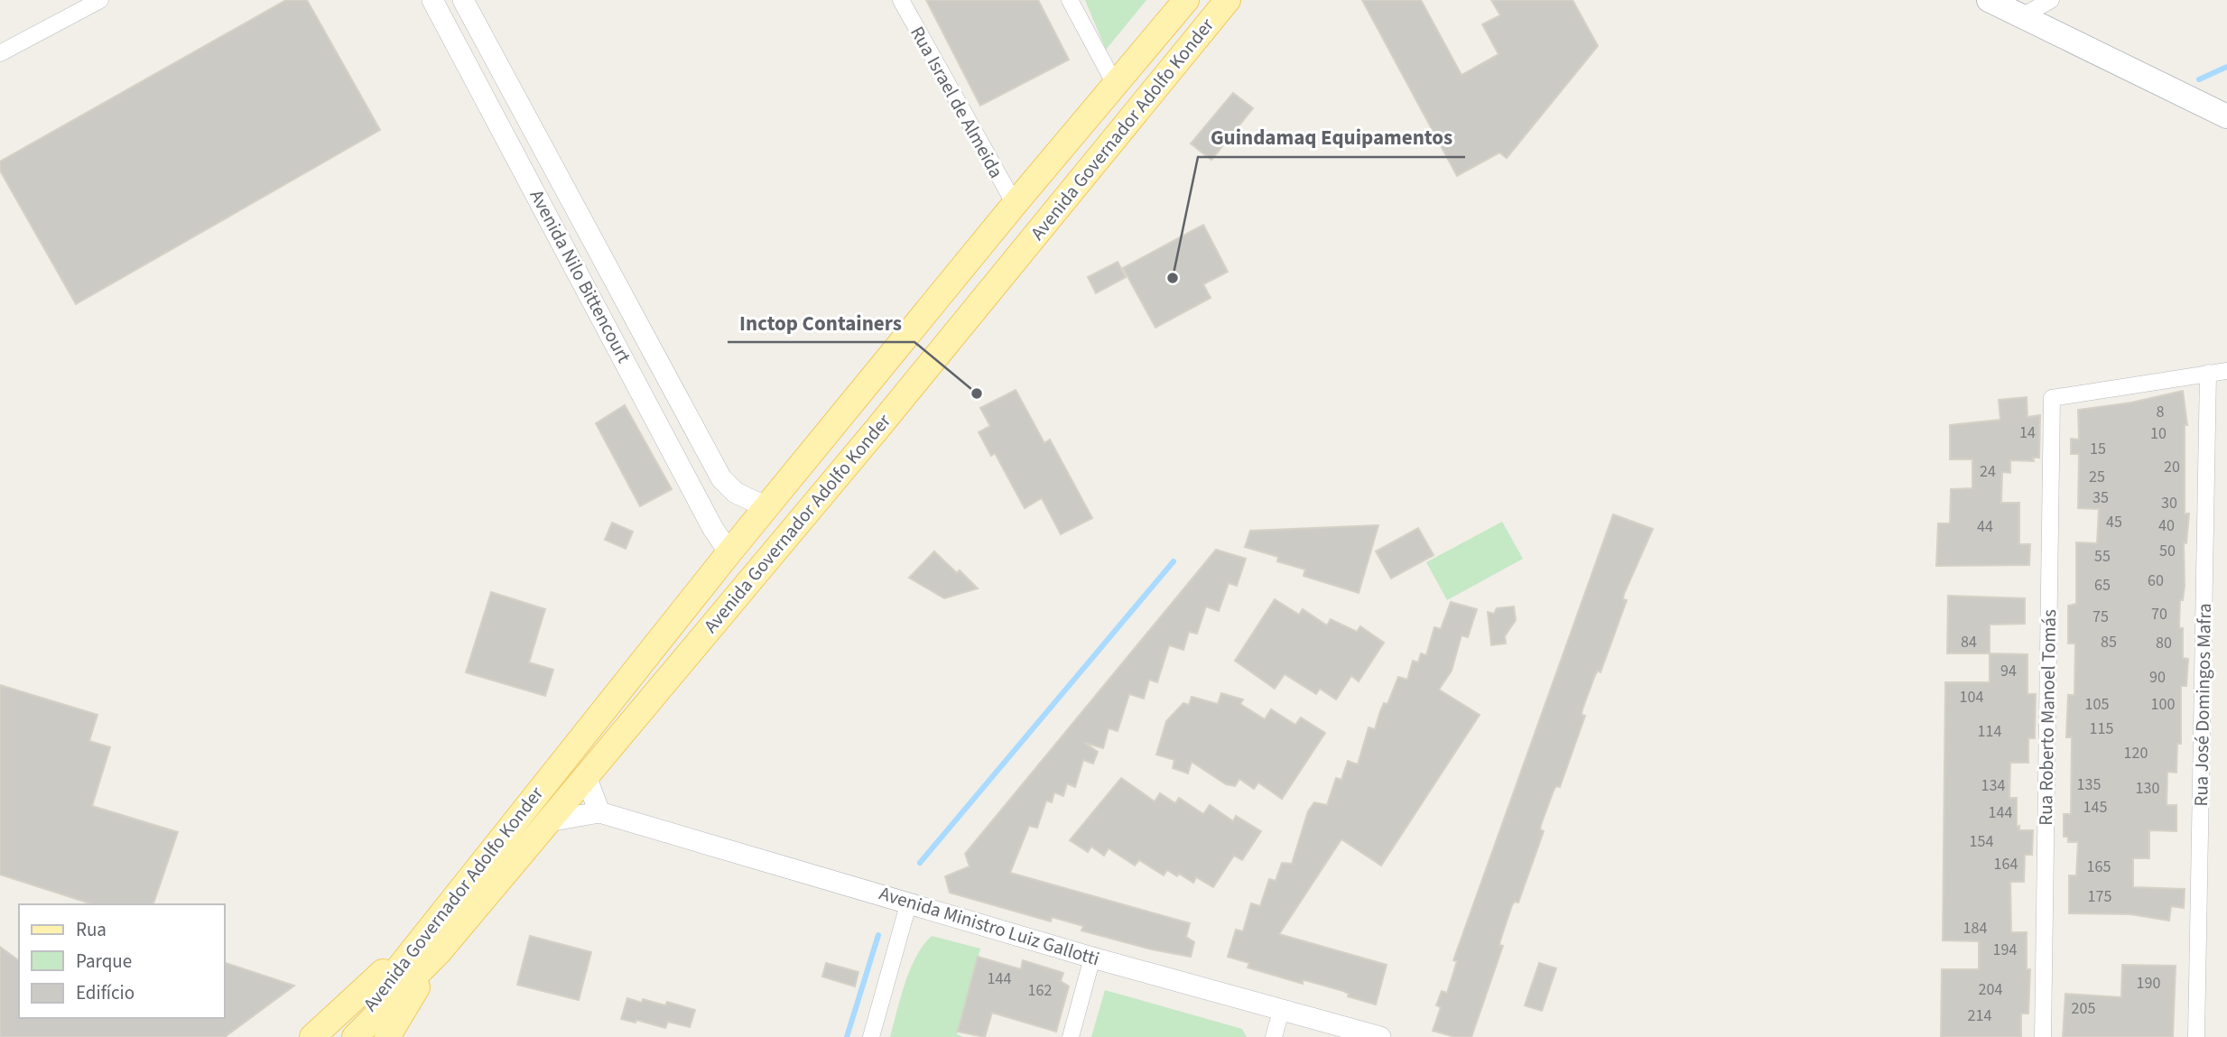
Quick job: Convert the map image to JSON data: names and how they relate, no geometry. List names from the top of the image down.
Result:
{
  "streets": {
    "main road": ["Avenida Governador Adolfo Konder"],
    "street": [
      "Rua Israel de Almeida",
      "Avenida Nilo Bittencourt",
      "Rua José Domingos Mafra",
      "Rua Roberto Manoel Tomás",
      "Avenida Ministro Luiz Gallotti"
    ]
  },
  "crossings": [
    ["Rua Israel de Almeida", "Avenida Governador Adolfo Konder"],
    ["Avenida Governador Adolfo Konder", "Avenida Nilo Bittencourt"],
    ["Avenida Governador Adolfo Konder", "Avenida Ministro Luiz Gallotti"],
    ["Rua José Domingos Mafra", "Rua Roberto Manoel Tomás"]
  ],
  "places": ["Guindamaq Equipamentos", "Inctop Containers"],
  "house_numbers": [
    "8",
    "14",
    "10",
    "15",
    "20",
    "24",
    "25",
    "35",
    "30",
    "45",
    "40",
    "44",
    "50",
    "55",
    "60",
    "65",
    "70",
    "75",
    "84",
    "85",
    "80",
    "94",
    "90",
    "104",
    "105",
    "100",
    "115",
    "114",
    "120",
    "135",
    "134",
    "130",
    "145",
    "144",
    "154",
    "164",
    "165",
    "175",
    "184",
    "194",
    "144",
    "190",
    "204",
    "162",
    "205",
    "214"
  ],
  "legend": ["Rua", "Parque", "Edifício"]
}
